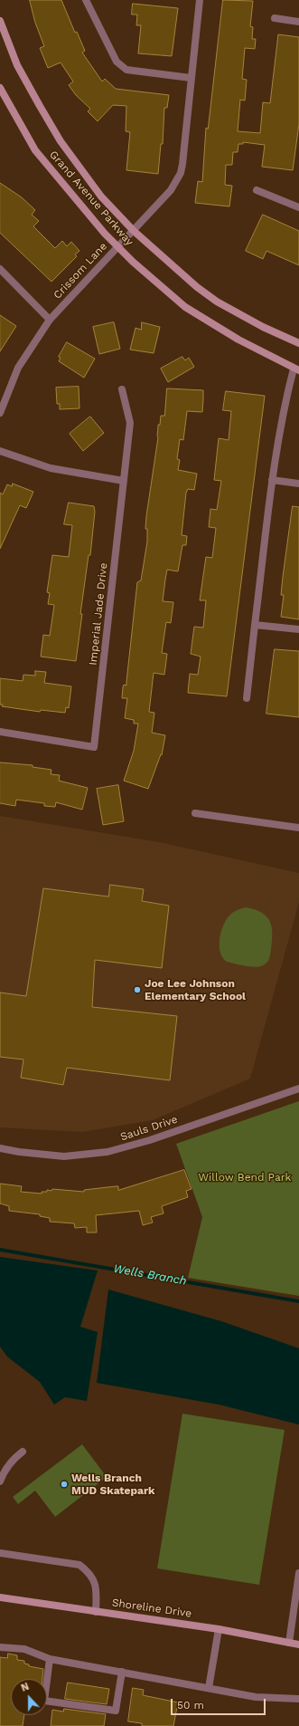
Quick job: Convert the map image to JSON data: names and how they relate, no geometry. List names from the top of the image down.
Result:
{
  "streets": {
    "street": [
      "Grand Avenue Parkway",
      "Crissom Lane",
      "Imperial Jade Drive",
      "Sauls Drive",
      "Shoreline Drive"
    ]
  },
  "crossings": [
    ["Grand Avenue Parkway", "Crissom Lane"]
  ],
  "water": ["Wells Branch"],
  "parks": ["Willow Bend Park"],
  "places": ["Joe Lee Johnson Elementary School", "Wells Branch MUD Skatepark"],
  "scale_bar": "50 m",
  "north": "top"
}
